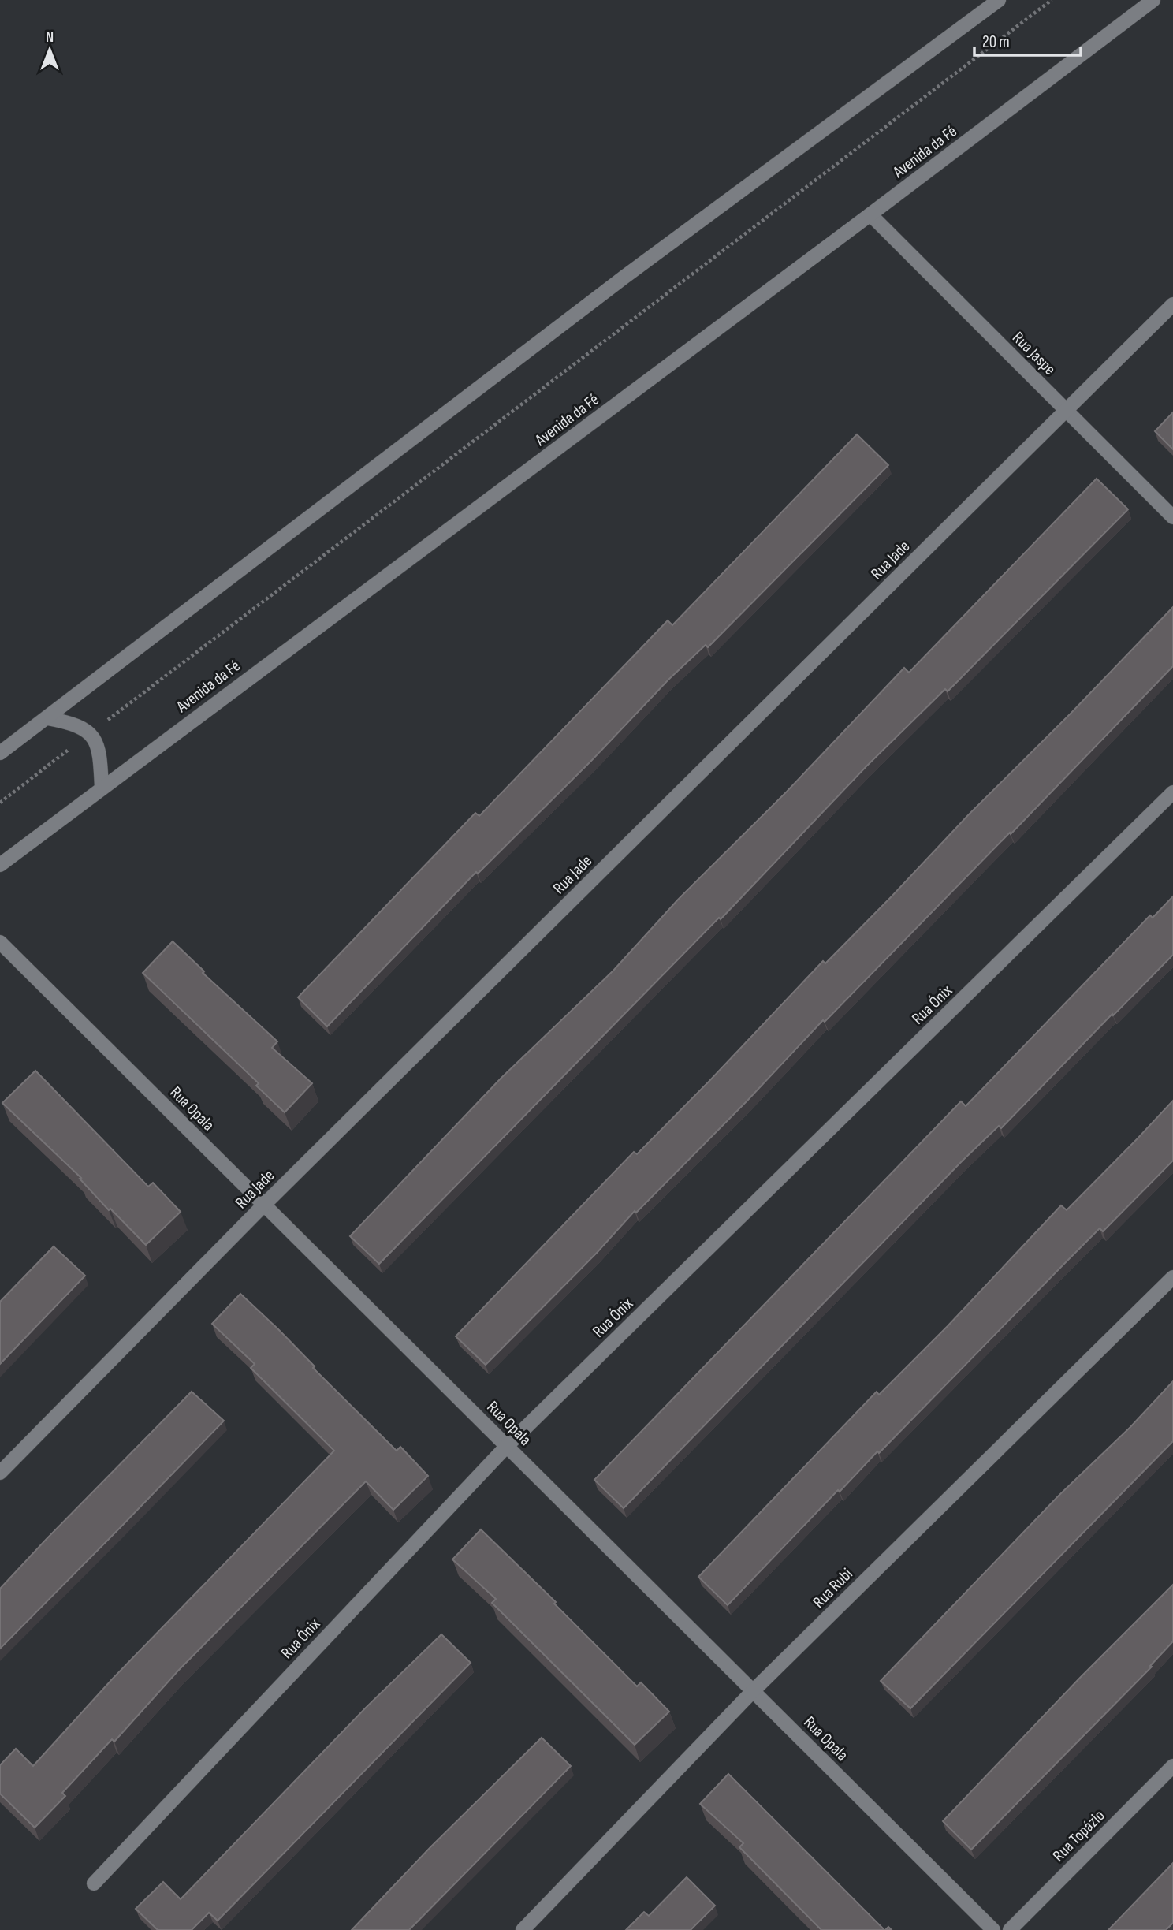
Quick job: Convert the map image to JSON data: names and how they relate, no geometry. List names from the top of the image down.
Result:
{
  "streets": {
    "street": [
      "Avenida da Fé",
      "Rua Jaspe",
      "Rua Jade",
      "Rua Ónix",
      "Rua Opala",
      "Rua Rubi",
      "Rua Topázio"
    ]
  },
  "crossings": [
    ["Avenida da Fé", "Rua Jaspe"],
    ["Rua Jaspe", "Rua Jade"],
    ["Rua Jade", "Rua Opala"],
    ["Rua Ónix", "Rua Opala"],
    ["Rua Opala", "Rua Rubi"]
  ],
  "scale_bar": "20 m",
  "north": "top"
}
